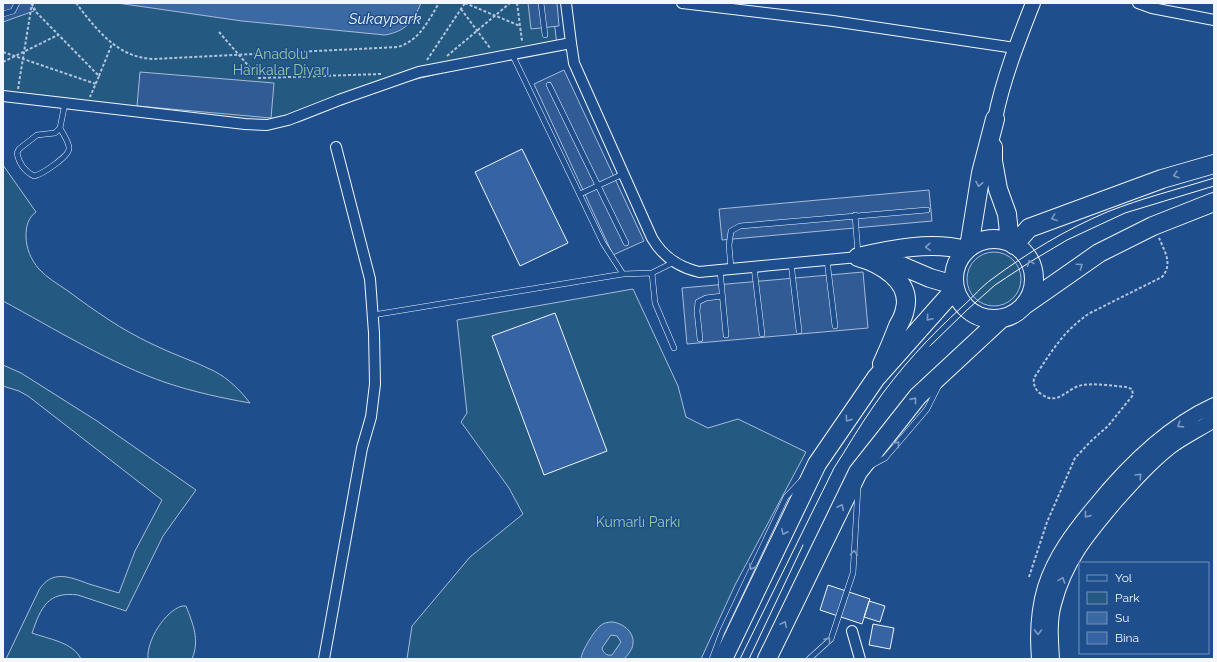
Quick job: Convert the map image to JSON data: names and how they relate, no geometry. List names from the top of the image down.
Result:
{
  "water": ["Sukaypark"],
  "parks": ["Anadolu Harikalar Diyarı", "Kumarlı Parkı"],
  "legend": [
    "Yol",
    "Park",
    "Su",
    "Bina"
  ]
}
